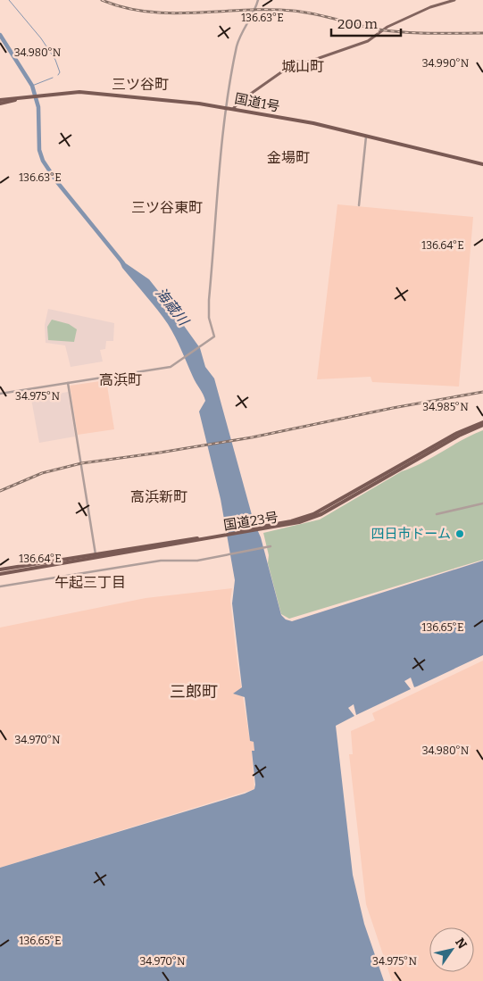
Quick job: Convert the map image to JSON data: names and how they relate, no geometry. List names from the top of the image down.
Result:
{
  "streets": {
    "highway": ["国道1号", "国道23号"]
  },
  "districts": [
    "城山町",
    "三ツ谷町",
    "金場町",
    "三ツ谷東町",
    "高浜町",
    "高浜新町",
    "午起三丁目",
    "三郎町"
  ],
  "water": ["海蔵川"],
  "places": ["四日市ドーム"],
  "scale_bar": "200 m",
  "north": "top right",
  "coordinates": [
    "136.63°E",
    "34.980°N",
    "34.990°N",
    "136.64°E",
    "34.975°N",
    "34.985°N",
    "136.65°E",
    "34.970°N"
  ]
}
